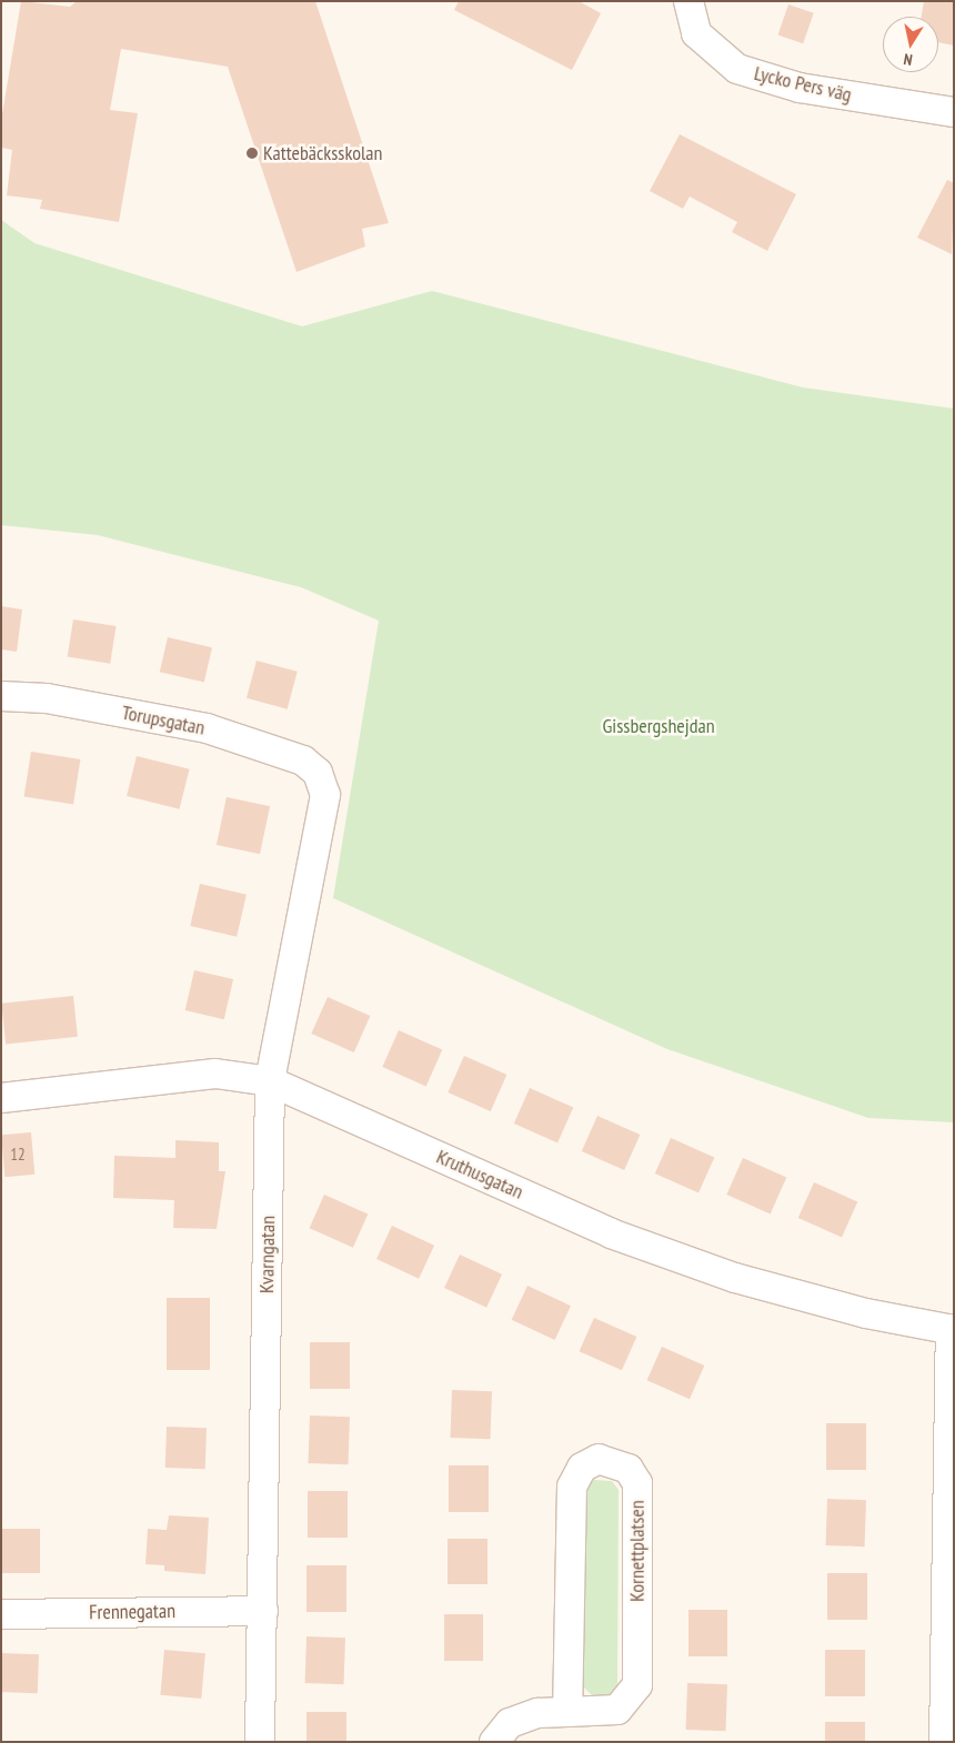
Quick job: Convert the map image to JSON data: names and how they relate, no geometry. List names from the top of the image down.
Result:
{
  "streets": {
    "street": [
      "Lycko Pers väg",
      "Torupsgatan",
      "Kruthusgatan",
      "Kvarngatan",
      "Kornettplatsen",
      "Frennegatan"
    ]
  },
  "crossings": [
    ["Torupsgatan", "Kvarngatan"],
    ["Kruthusgatan", "Kvarngatan"],
    ["Kvarngatan", "Frennegatan"]
  ],
  "parks": ["Gissbergshejdan"],
  "places": ["Kattebäcksskolan"],
  "house_numbers": ["12"],
  "north": "bottom"
}
